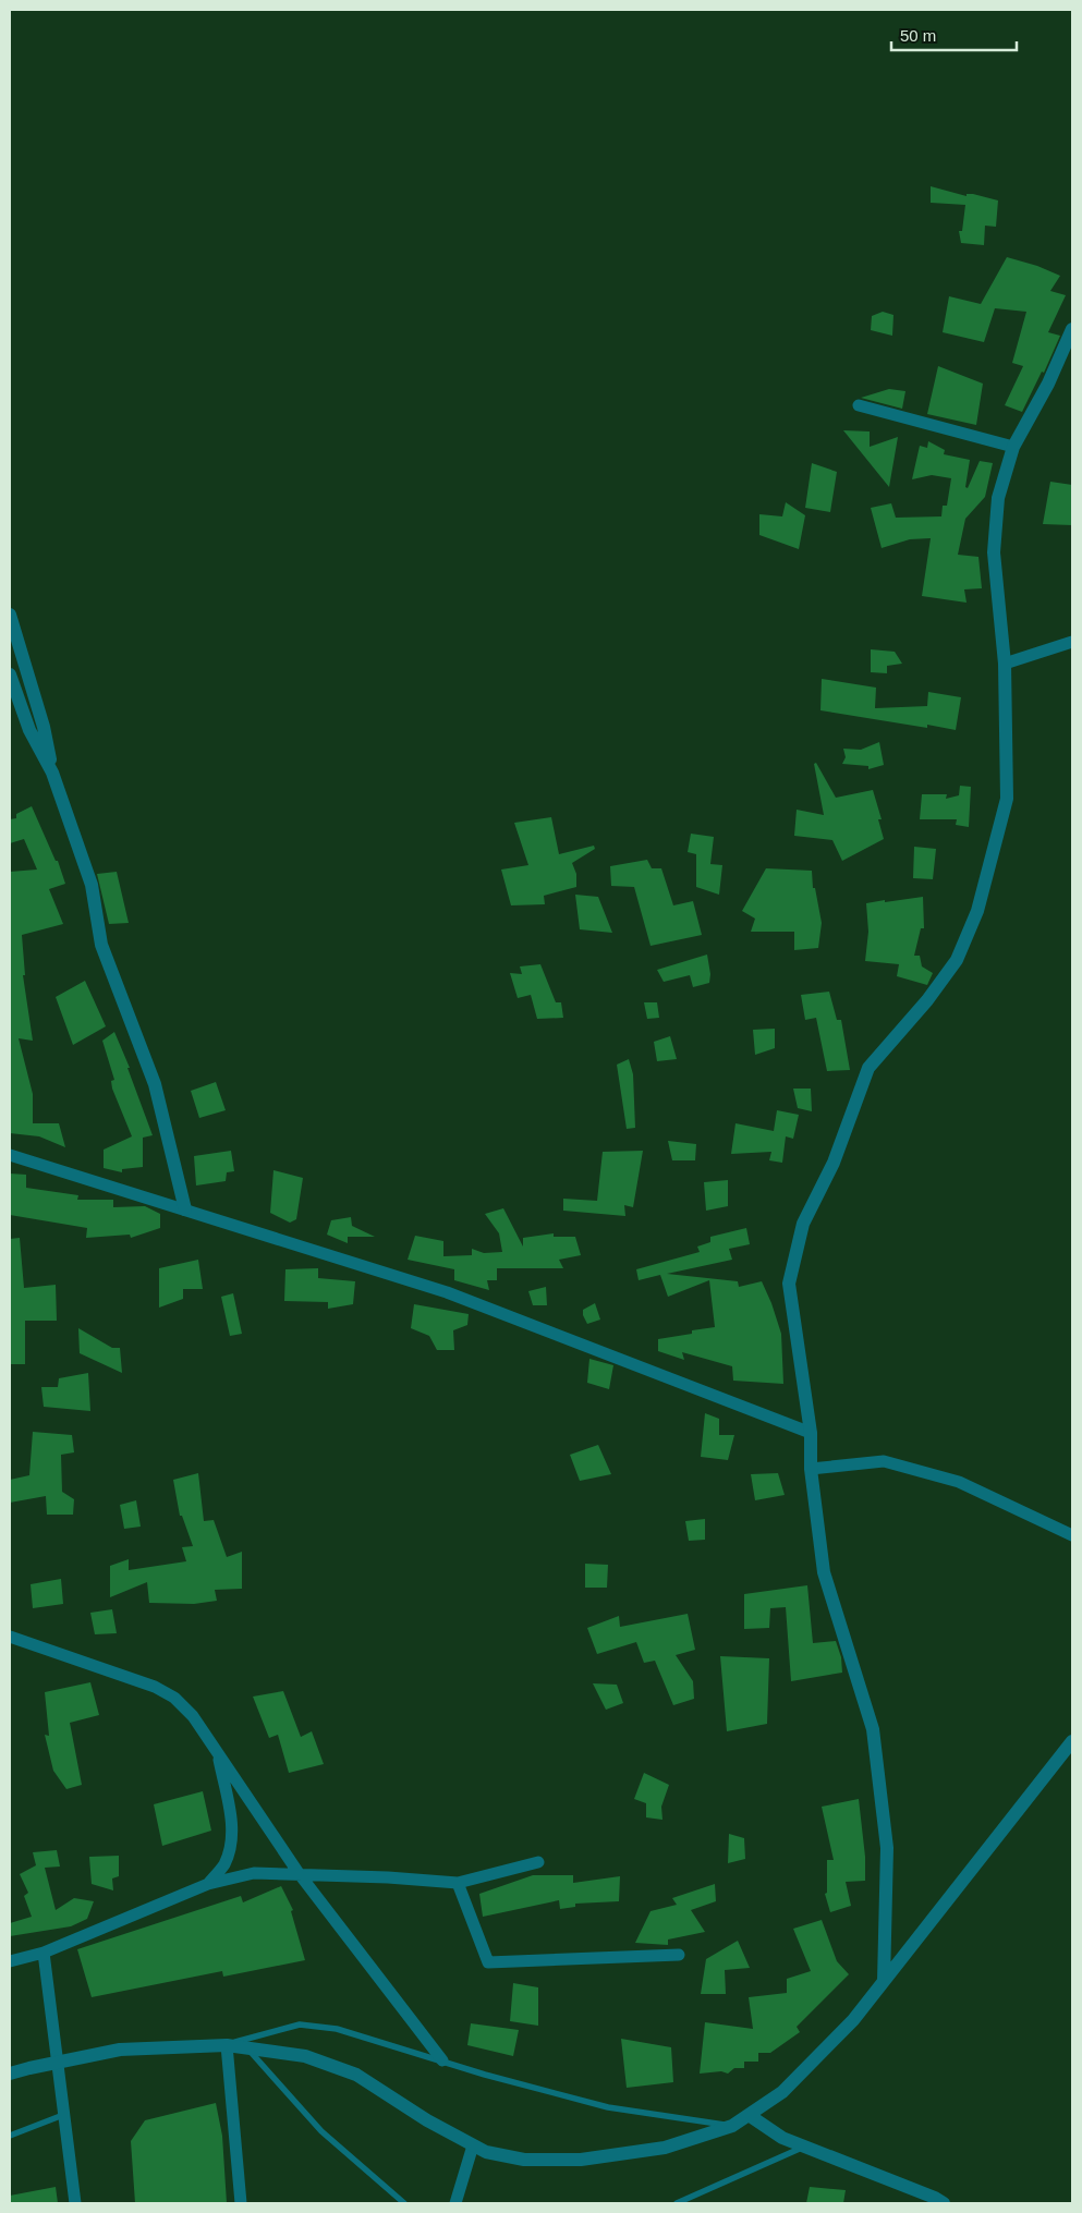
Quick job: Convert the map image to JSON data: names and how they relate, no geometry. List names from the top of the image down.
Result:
{
  "scale_bar": "50 m"
}
